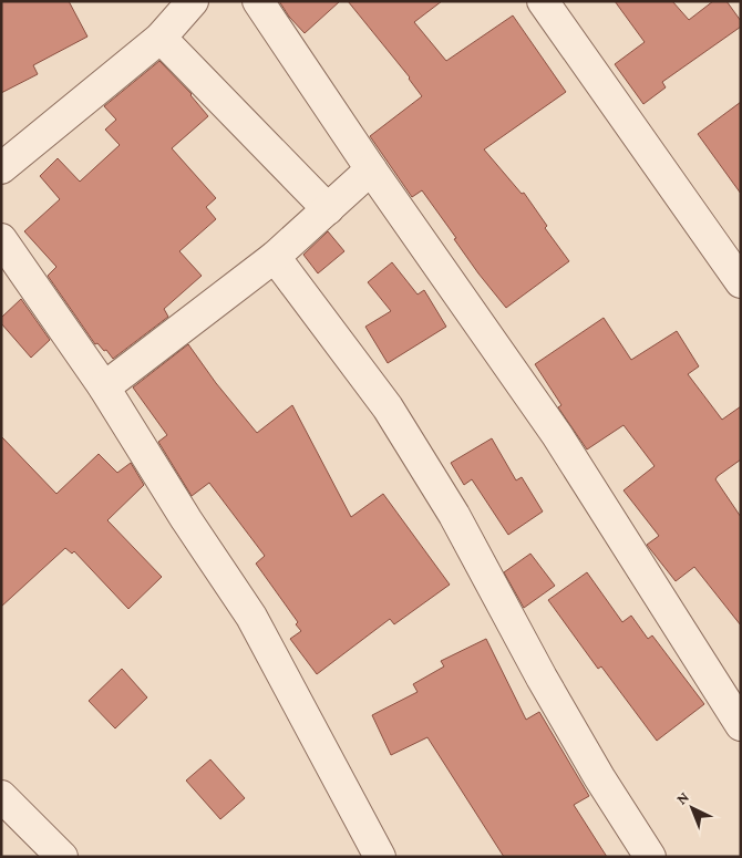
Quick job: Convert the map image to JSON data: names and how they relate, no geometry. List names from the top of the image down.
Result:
{
  "north": "top left"
}
